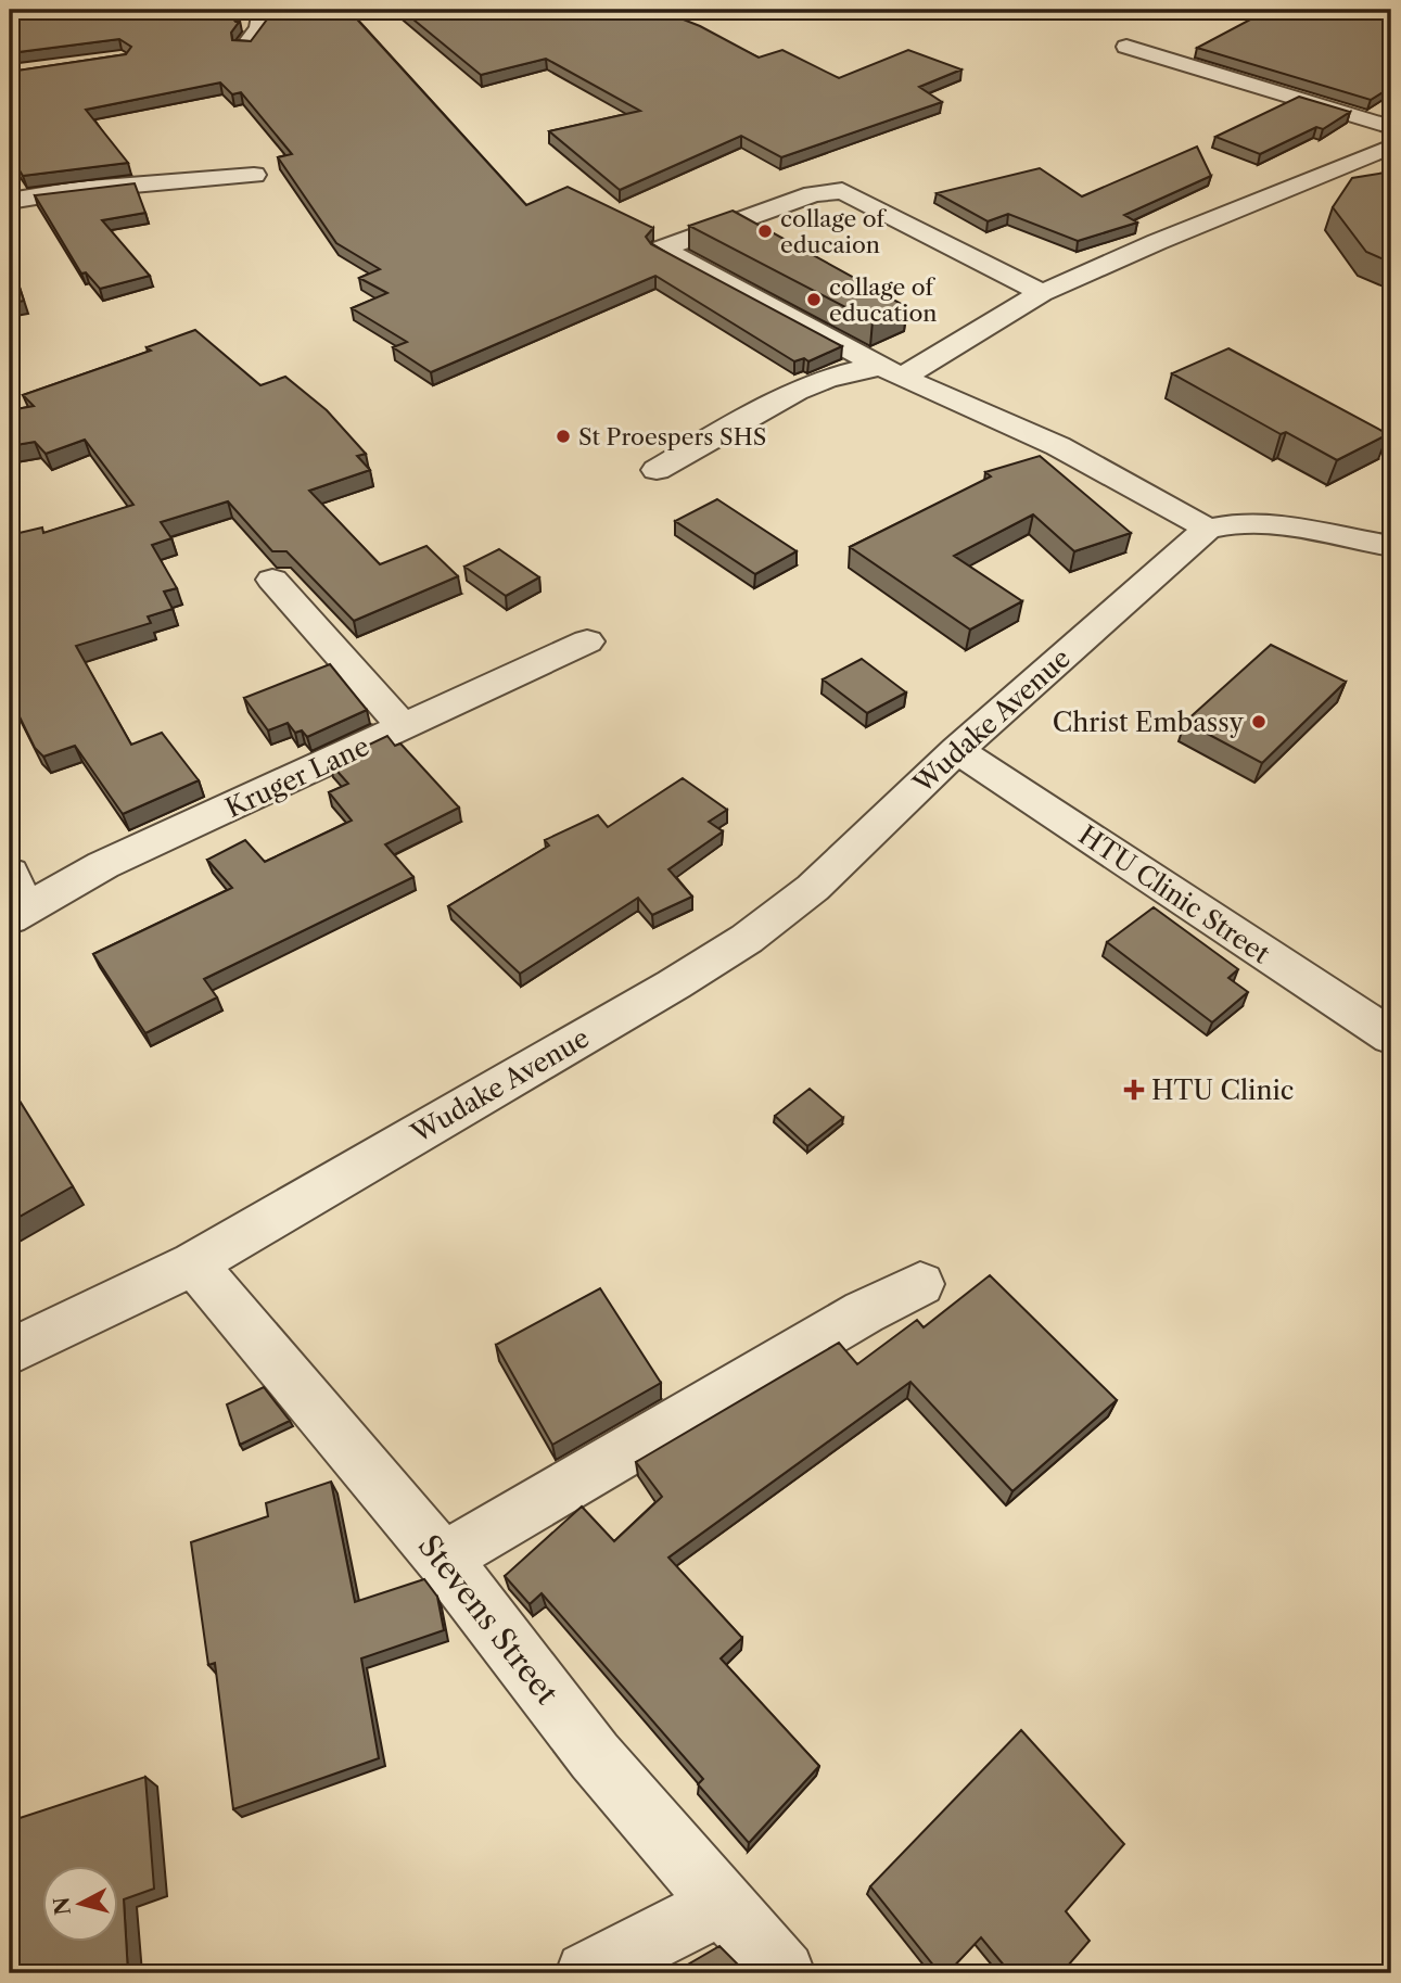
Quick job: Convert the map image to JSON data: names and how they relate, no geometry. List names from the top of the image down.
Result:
{
  "streets": {
    "street": [
      "Wudake Avenue",
      "Kruger Lane",
      "HTU Clinic Street",
      "Stevens Street"
    ]
  },
  "crossings": [
    ["Wudake Avenue", "HTU Clinic Street"],
    ["Wudake Avenue", "Stevens Street"]
  ],
  "places": {
    "other": [
      "collage of educaion",
      "collage of education",
      "St Proespers SHS",
      "Christ Embassy"
    ],
    "health": ["HTU Clinic"]
  },
  "north": "left"
}
